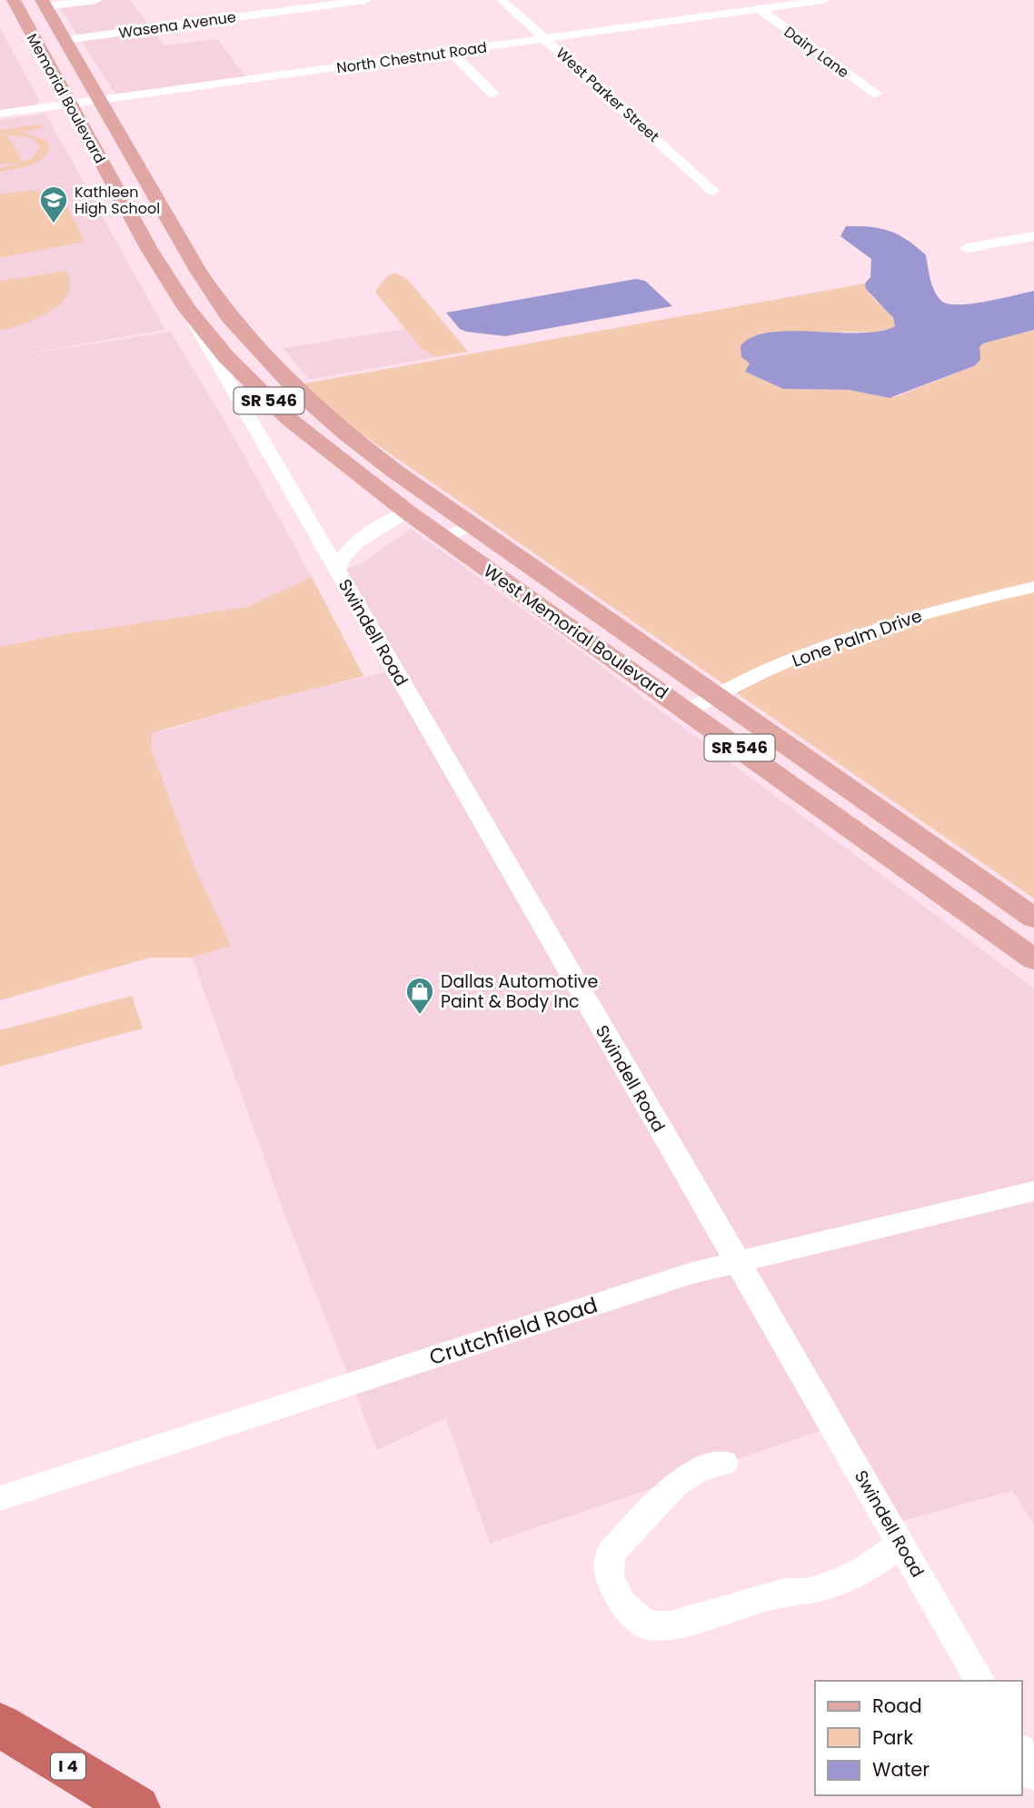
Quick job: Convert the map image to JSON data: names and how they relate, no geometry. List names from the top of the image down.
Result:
{
  "streets": {
    "highway": ["I 4"],
    "main road": ["Memorial Boulevard", "SR 546", "West Memorial Boulevard"],
    "street": [
      "Wasena Avenue",
      "Dairy Lane",
      "North Chestnut Road",
      "West Parker Street",
      "Swindell Road",
      "Lone Palm Drive",
      "Crutchfield Road"
    ]
  },
  "crossings": [
    ["Wasena Avenue", "Memorial Boulevard"],
    ["Dairy Lane", "North Chestnut Road"],
    ["North Chestnut Road", "West Parker Street"],
    ["North Chestnut Road", "Memorial Boulevard"],
    ["Memorial Boulevard", "West Memorial Boulevard"],
    ["West Memorial Boulevard", "Swindell Road"],
    ["West Memorial Boulevard", "Lone Palm Drive"],
    ["Swindell Road", "Crutchfield Road"]
  ],
  "places": {
    "school or university": ["Kathleen High School"],
    "shop": ["Dallas Automotive Paint & Body Inc"]
  },
  "legend": ["Road", "Park", "Water"]
}
